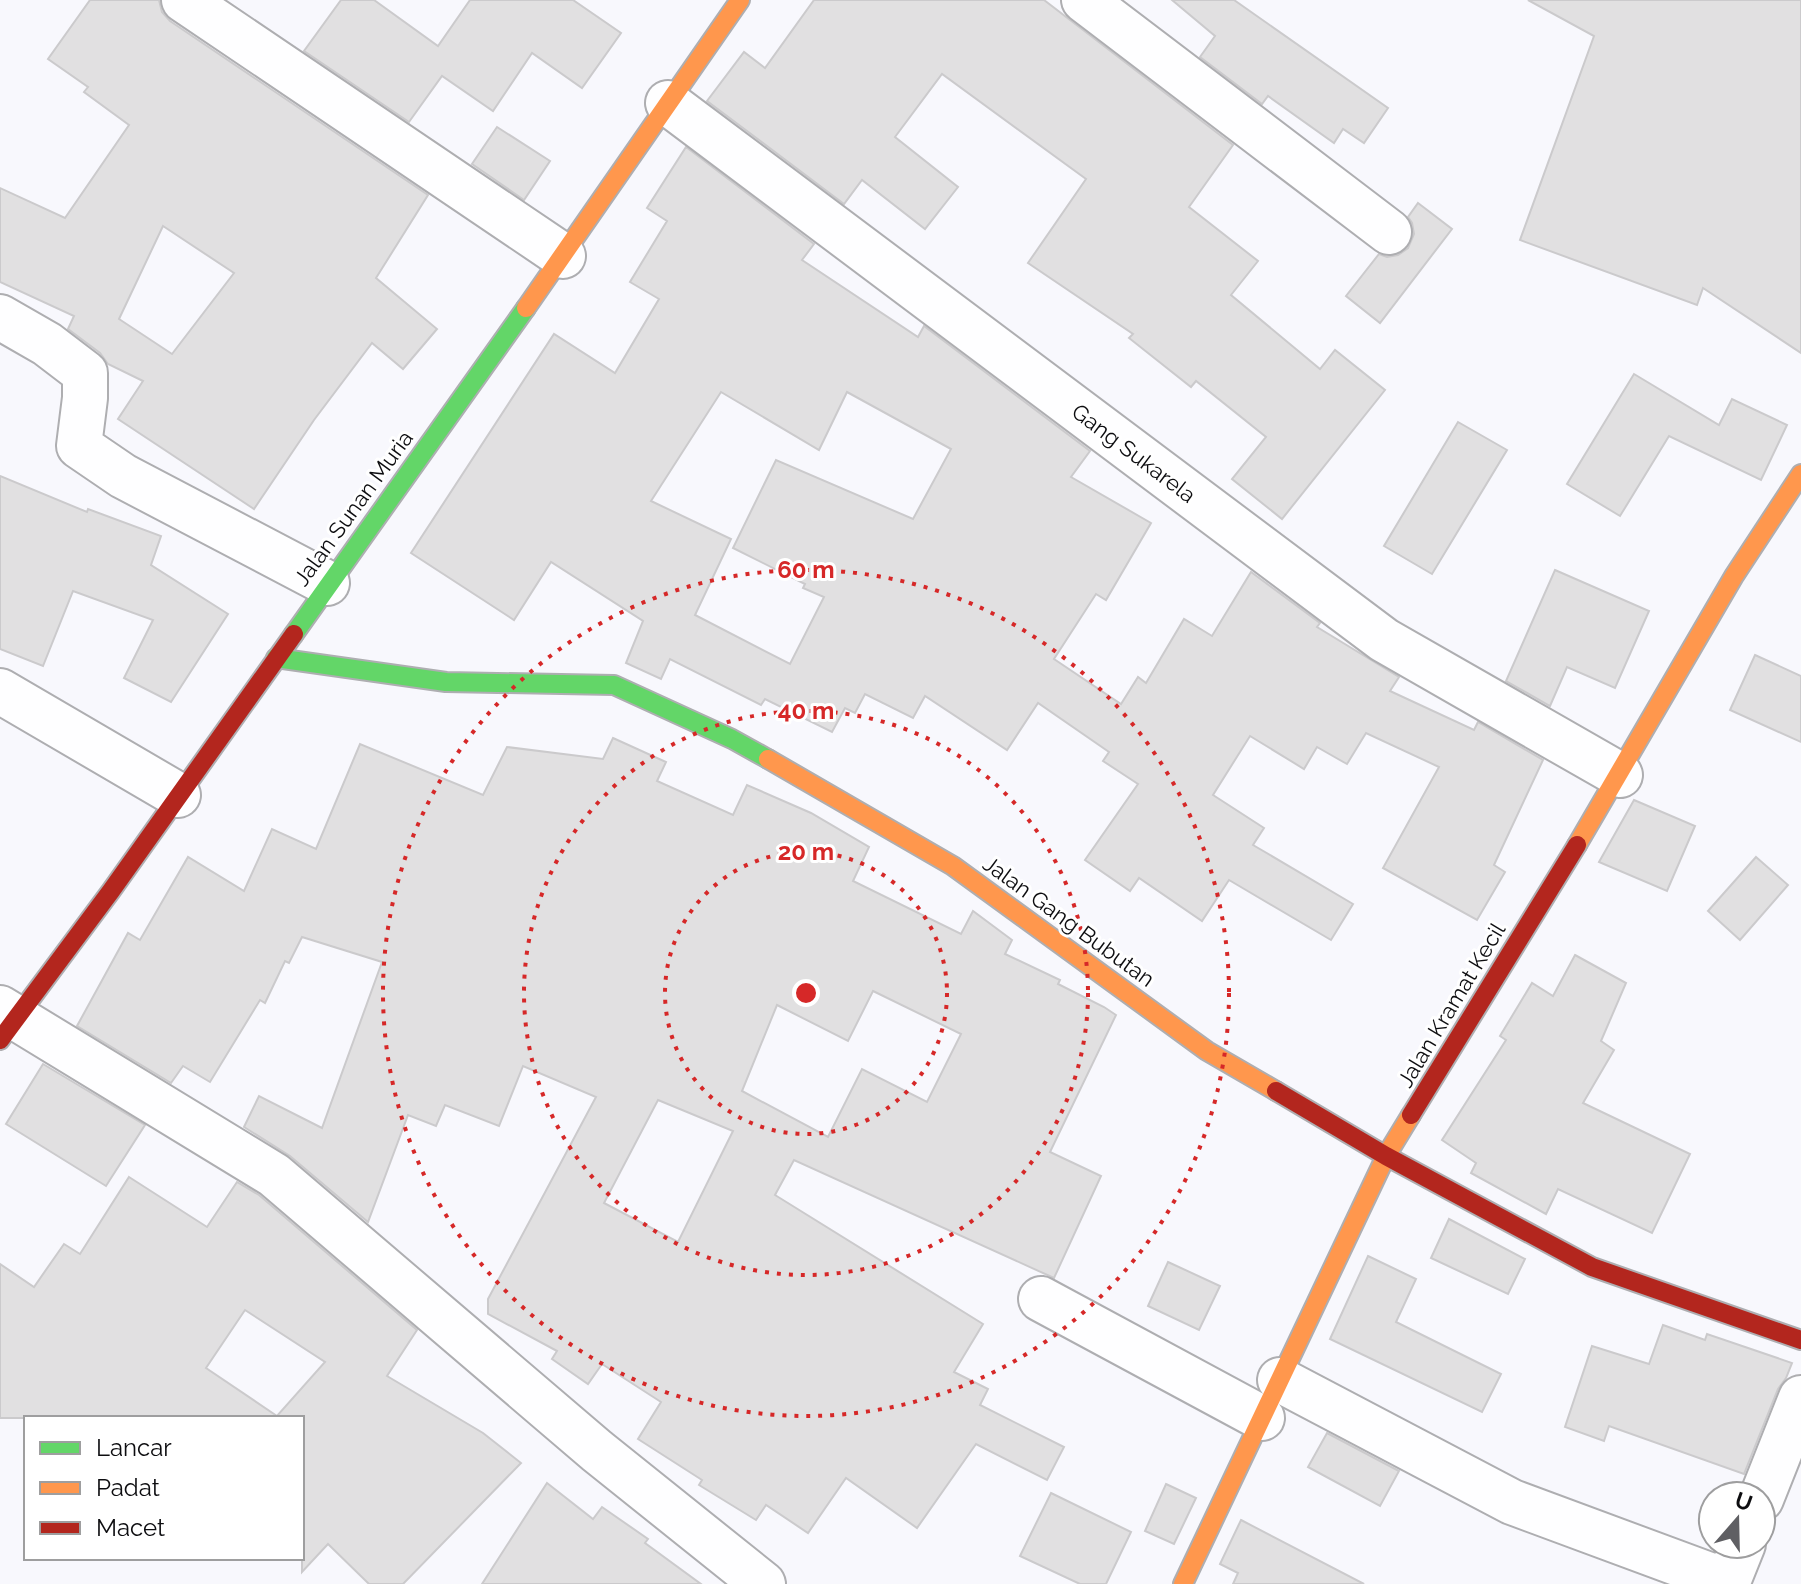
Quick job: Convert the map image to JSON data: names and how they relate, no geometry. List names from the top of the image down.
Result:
{
  "streets": {
    "street": [
      "Gang Sukarela",
      "Jalan Sunan Muria",
      "Jalan Gang Bubutan",
      "Jalan Kramat Kecil"
    ]
  },
  "crossings": [
    ["Gang Sukarela", "Jalan Sunan Muria"],
    ["Gang Sukarela", "Jalan Kramat Kecil"],
    ["Jalan Sunan Muria", "Jalan Gang Bubutan"],
    ["Jalan Gang Bubutan", "Jalan Kramat Kecil"]
  ],
  "legend": ["Lancar", "Padat", "Macet"],
  "north": "top",
  "rings": ["60 m", "40 m", "20 m"]
}
